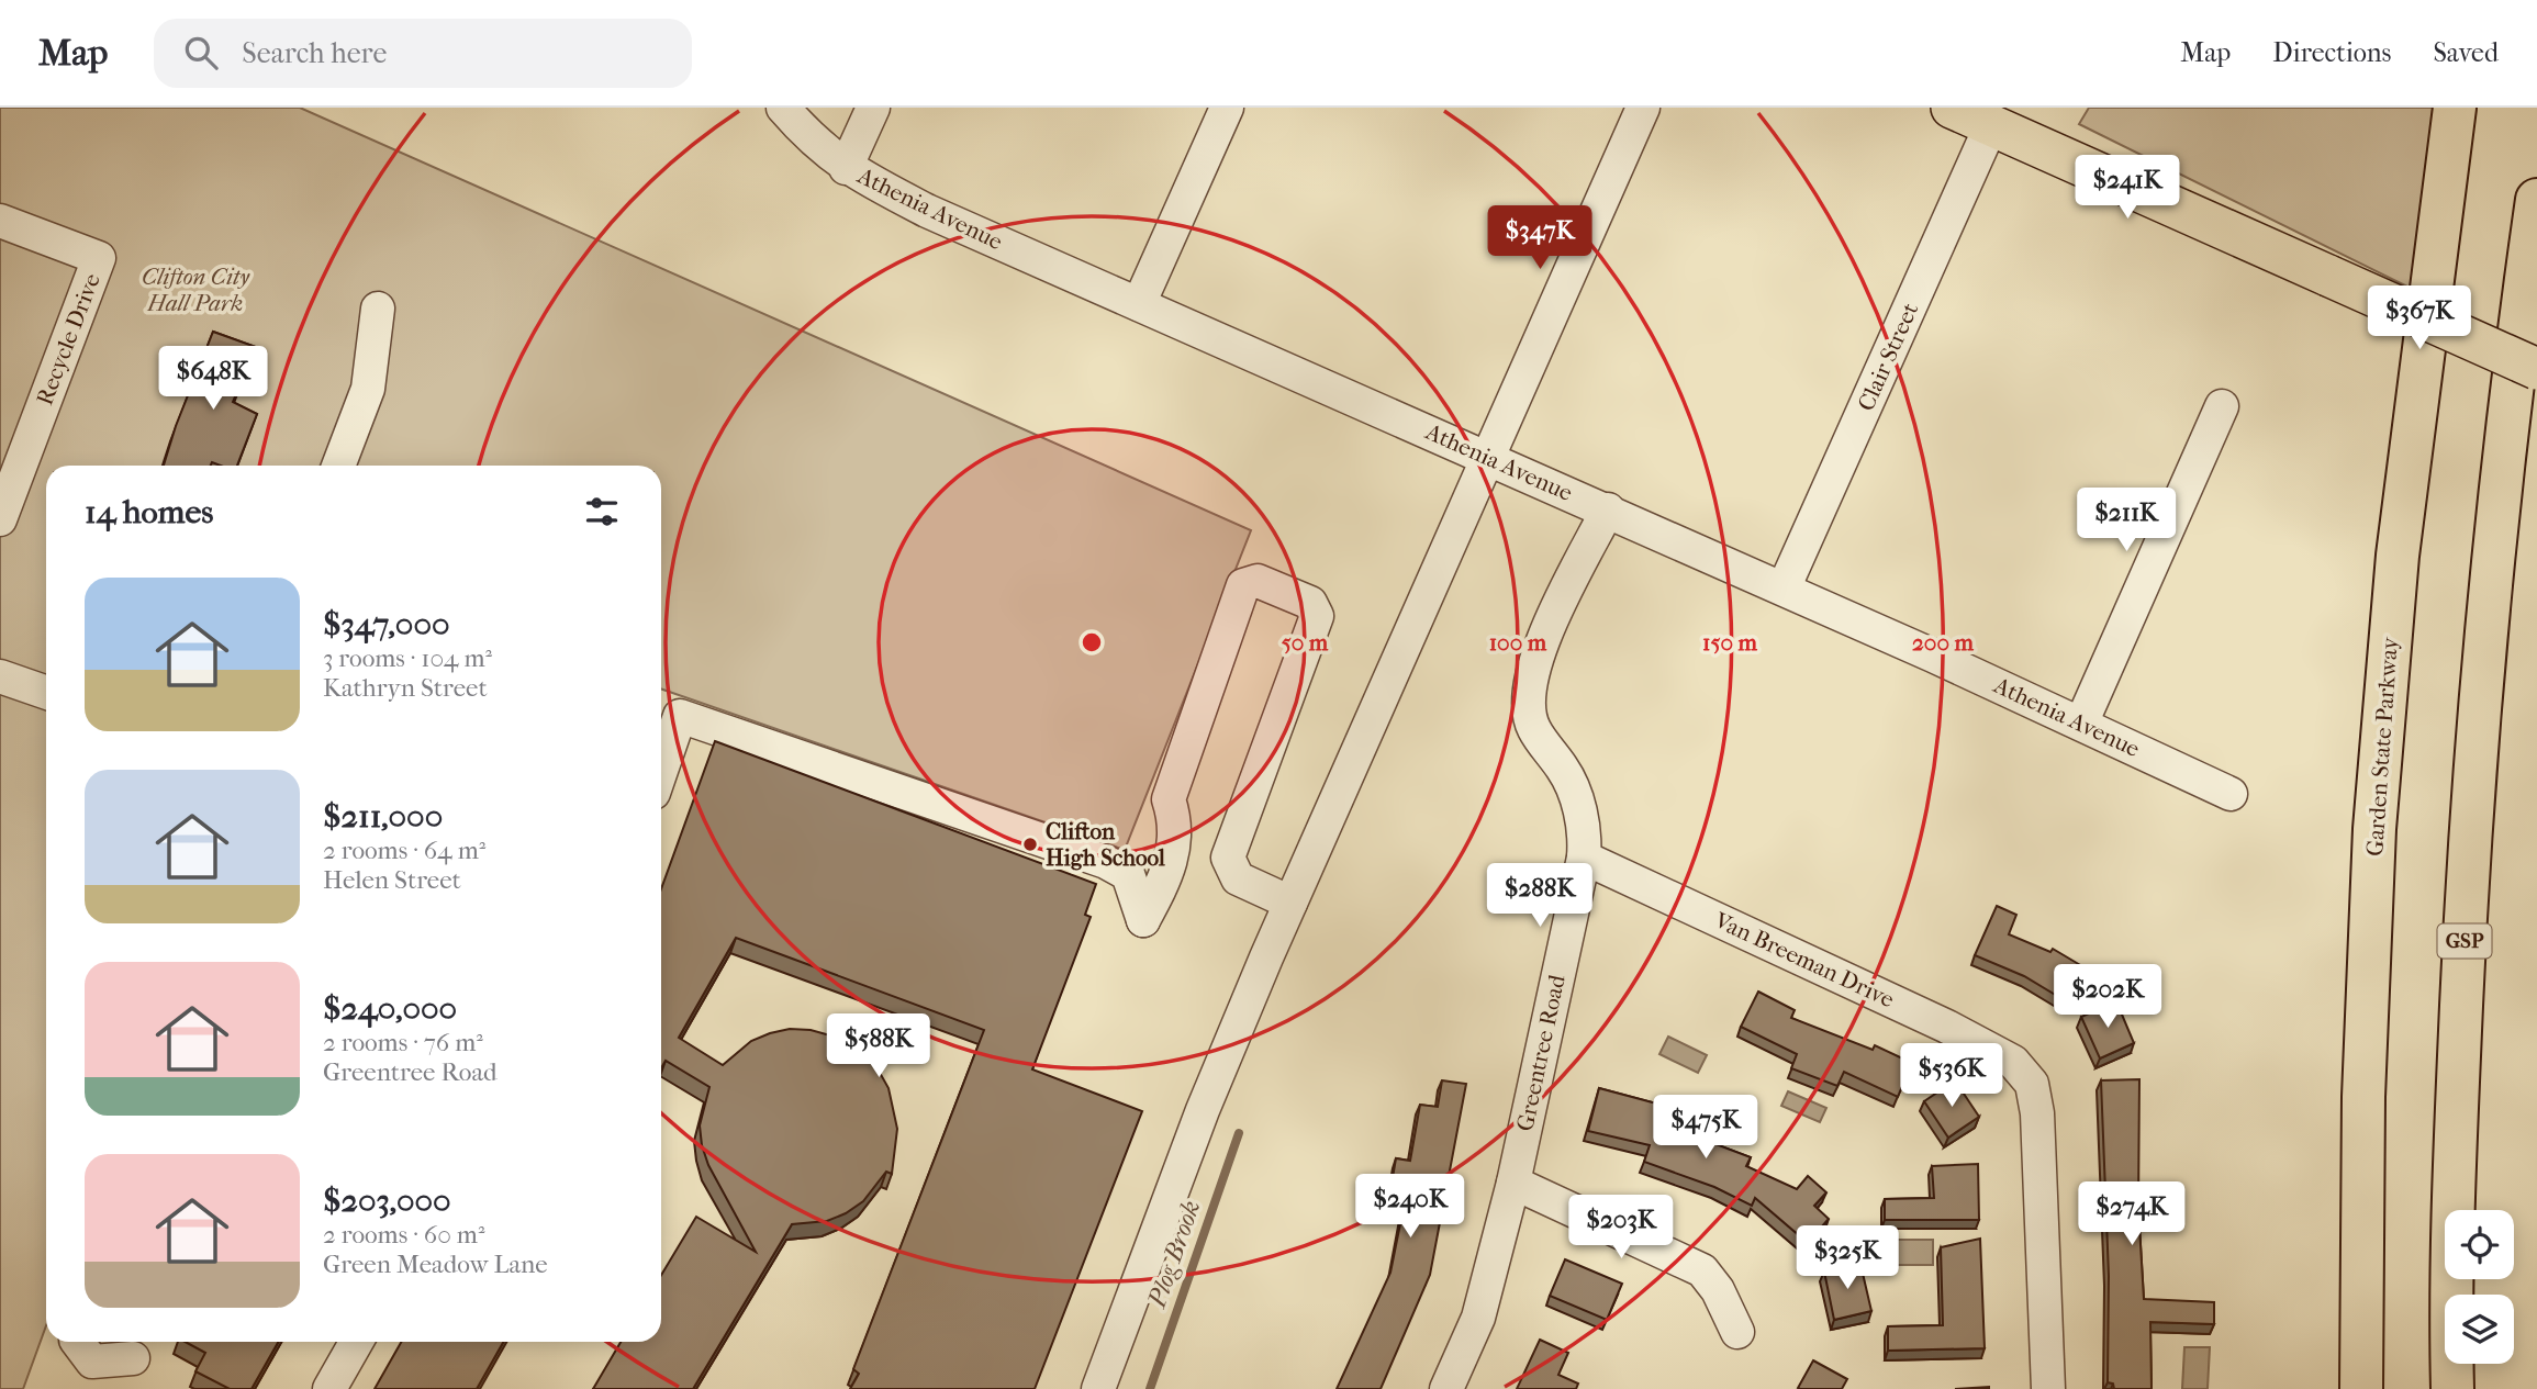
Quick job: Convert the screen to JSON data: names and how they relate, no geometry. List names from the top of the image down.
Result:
{
  "streets": {
    "highway": ["Garden State Parkway", "GSP"],
    "street": [
      "Athenia Avenue",
      "Recycle Drive",
      "Clair Street",
      "Van Breeman Drive",
      "Greentree Road"
    ]
  },
  "crossings": [
    ["Athenia Avenue", "Clair Street"],
    ["Athenia Avenue", "Greentree Road"],
    ["Van Breeman Drive", "Greentree Road"]
  ],
  "water": ["Plog Brook"],
  "parks": ["Clifton City Hall Park"],
  "places": ["Clifton High School"],
  "page": {
    "header": "Map",
    "search": "Search here",
    "nav": ["Map", "Directions", "Saved"],
    "price": [
      "$241K",
      "$347K",
      "$367K",
      "$648K",
      "$211K",
      "$288K",
      "$202K",
      "$588K",
      "$536K",
      "$475K",
      "$240K",
      "$274K",
      "$203K",
      "$325K"
    ],
    "heading": "14 homes",
    "list": [
      {
        "name": "$347,000",
        "note": "3 rooms · 104 m² · Kathryn Street"
      },
      {
        "name": "$211,000",
        "note": "2 rooms · 64 m² · Helen Street"
      },
      {
        "name": "$240,000",
        "note": "2 rooms · 76 m² · Greentree Road"
      },
      {
        "name": "$203,000",
        "note": "2 rooms · 60 m² · Green Meadow Lane"
      }
    ]
  },
  "rings": [
    "50 m",
    "100 m",
    "150 m",
    "200 m"
  ]
}
